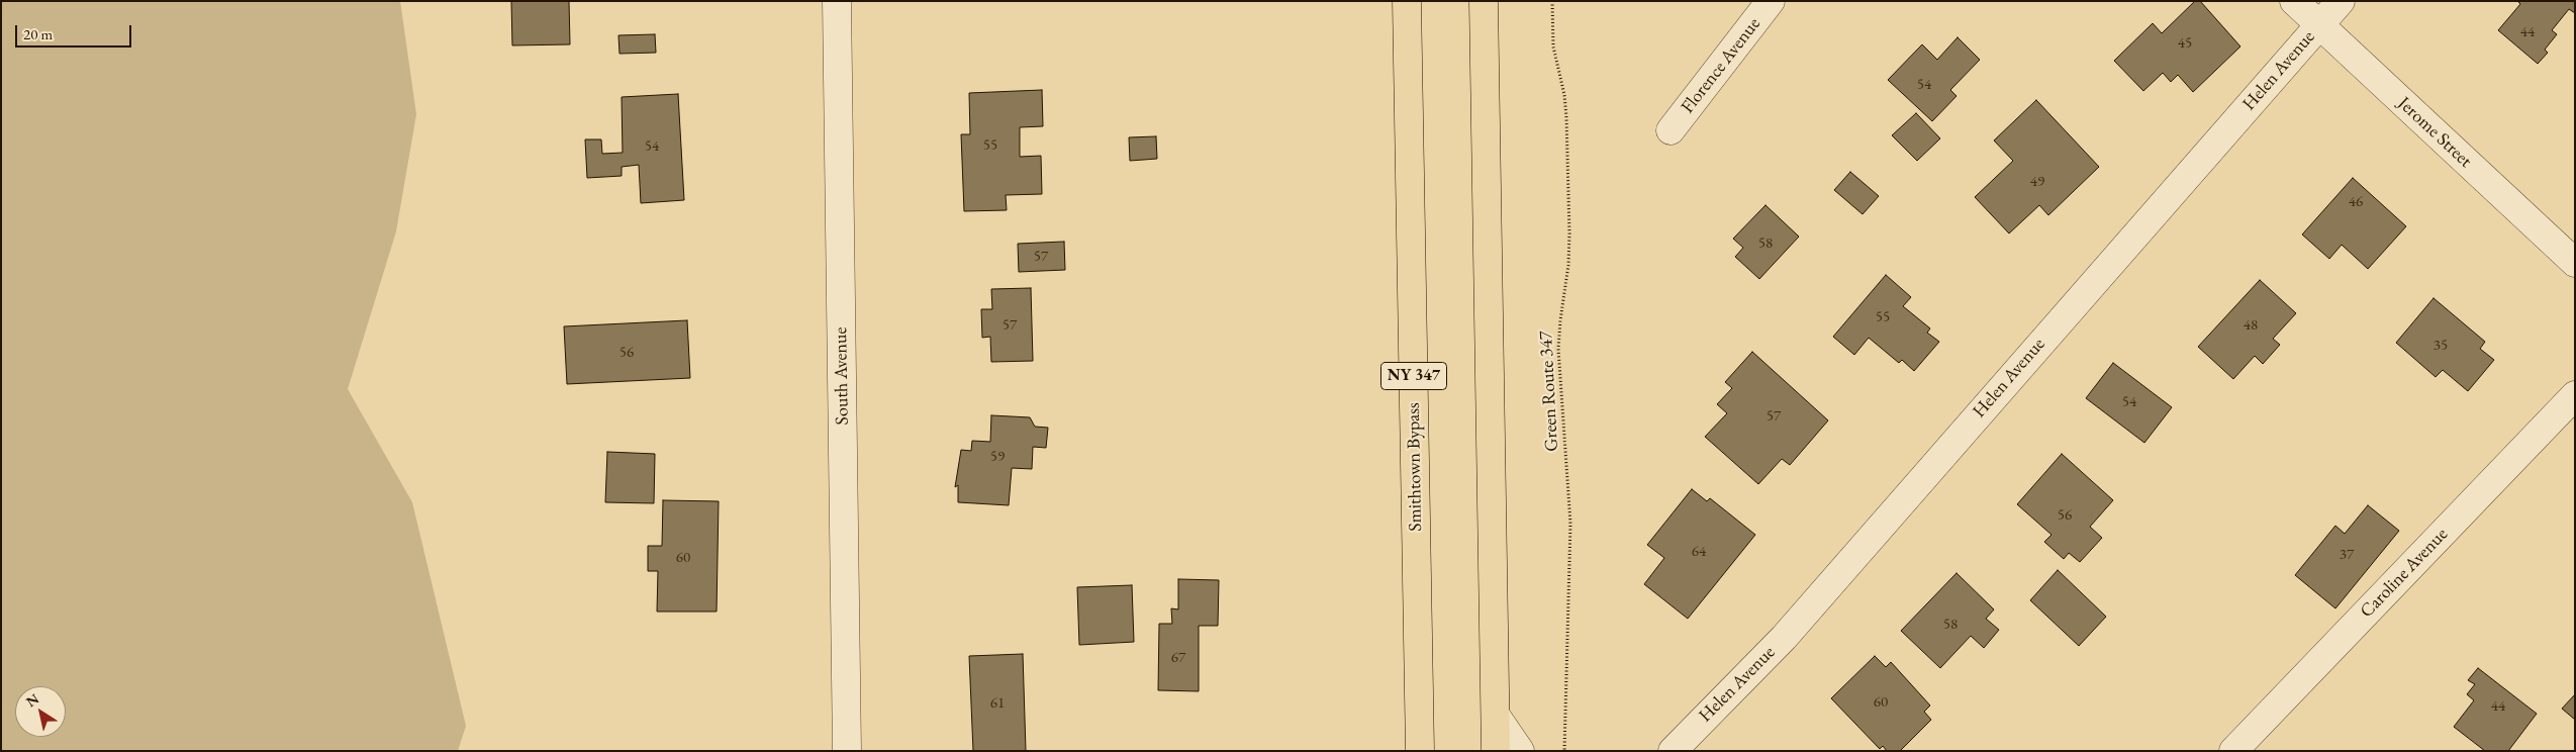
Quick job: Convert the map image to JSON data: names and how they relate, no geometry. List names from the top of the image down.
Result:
{
  "streets": {
    "highway": ["NY 347", "Smithtown Bypass"],
    "street": [
      "Florence Avenue",
      "Helen Avenue",
      "Jerome Street",
      "South Avenue",
      "Caroline Avenue"
    ],
    "path": ["Green Route 347"]
  },
  "crossings": [
    ["Helen Avenue", "Jerome Street"]
  ],
  "house_numbers": [
    "44",
    "45",
    "54",
    "55",
    "54",
    "49",
    "46",
    "58",
    "57",
    "55",
    "57",
    "48",
    "35",
    "56",
    "54",
    "57",
    "59",
    "56",
    "64",
    "37",
    "60",
    "58",
    "67",
    "60",
    "61",
    "44"
  ],
  "scale_bar": "20 m",
  "north": "top left"
}
